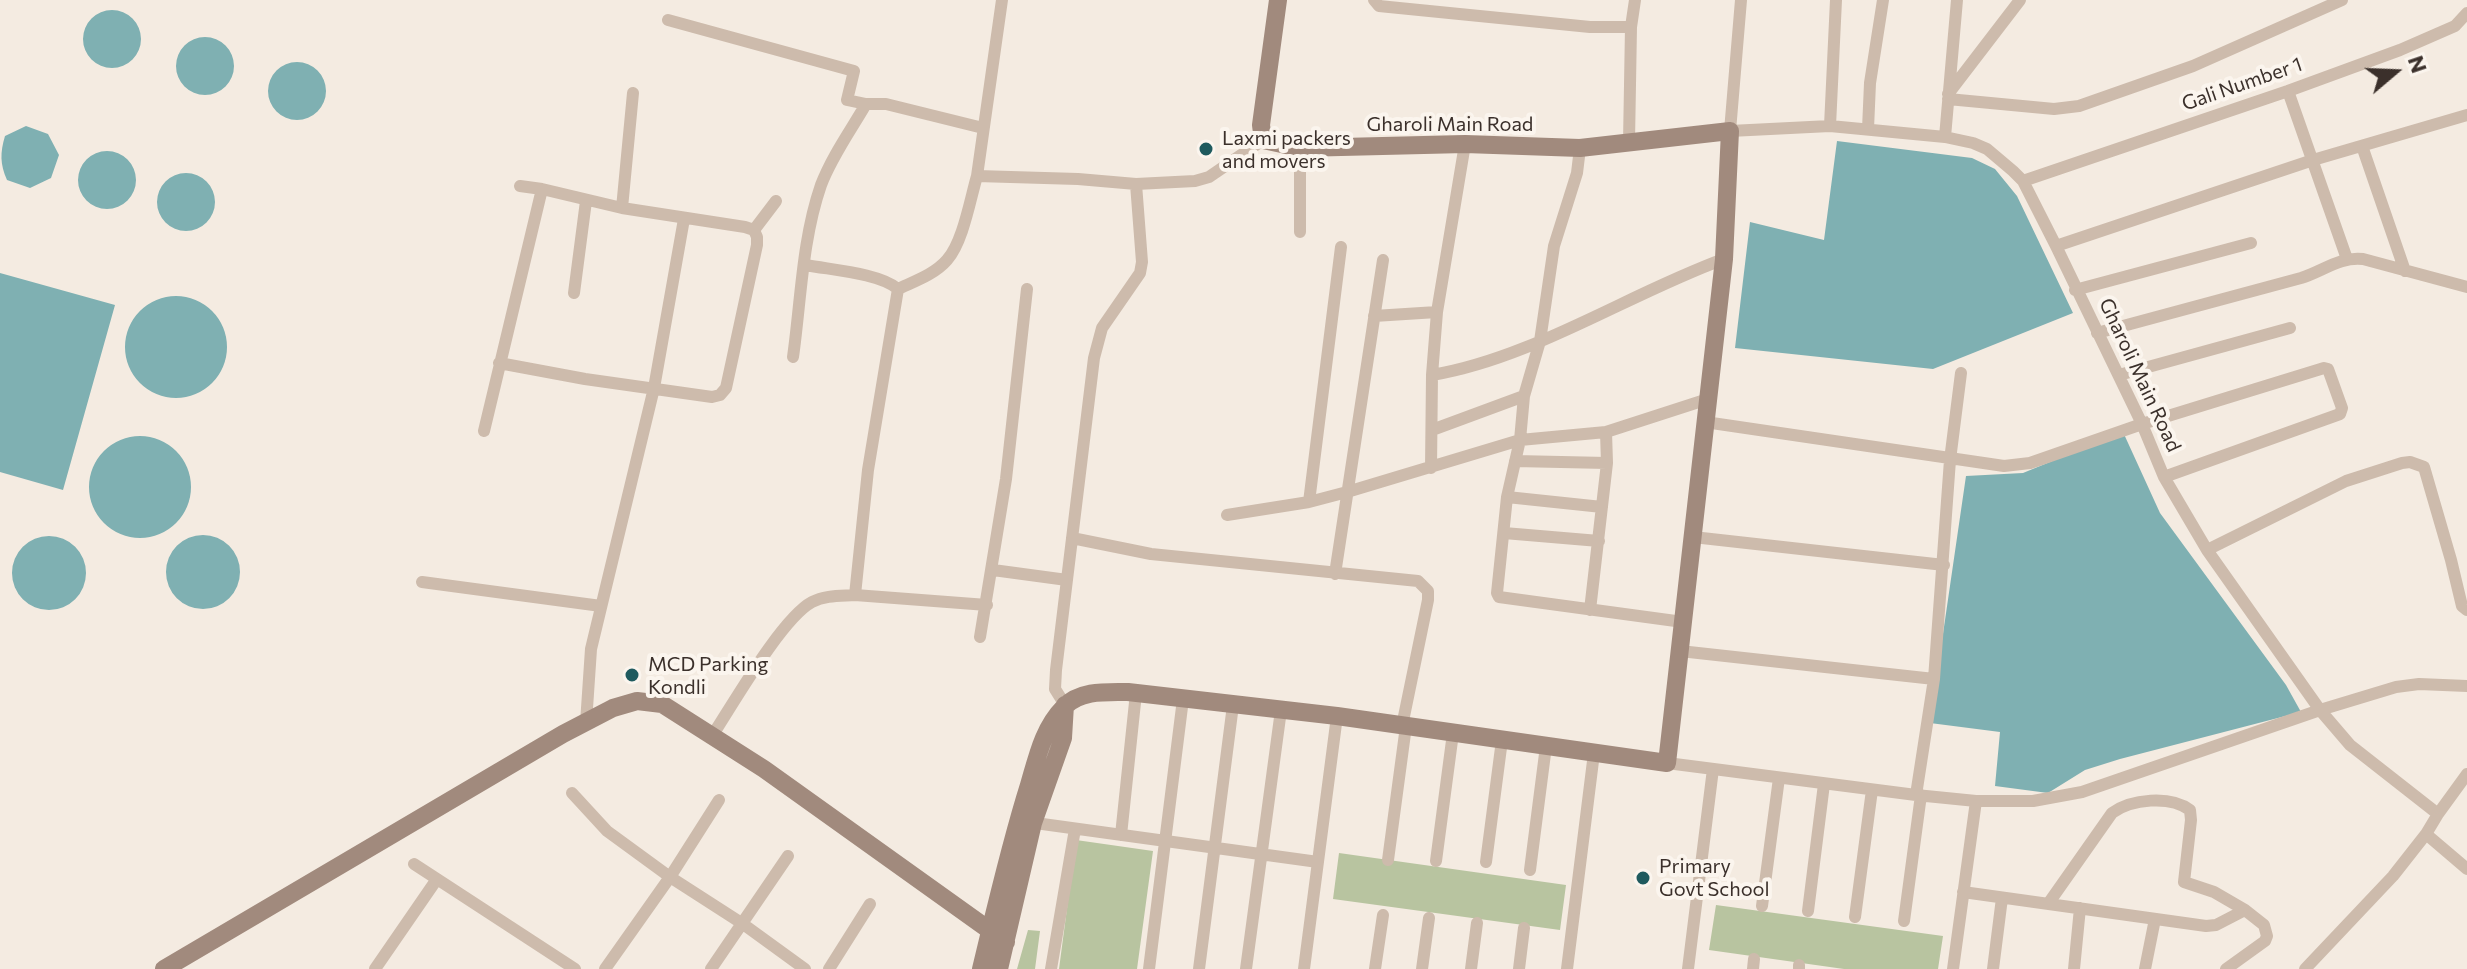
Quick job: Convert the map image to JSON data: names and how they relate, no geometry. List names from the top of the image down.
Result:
{
  "streets": {
    "street": ["Gali Number 1", "Gharoli Main Road"]
  },
  "crossings": [
    ["Gali Number 1", "Gharoli Main Road"]
  ],
  "places": ["Laxmi packers and movers", "MCD Parking Kondli", "Primary Govt School"],
  "north": "right"
}
